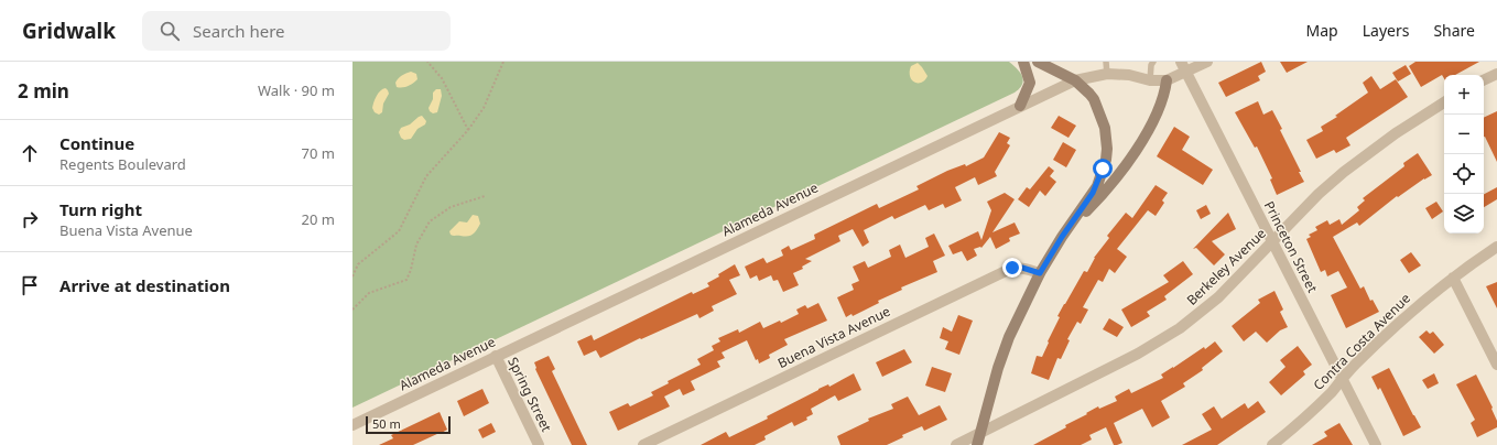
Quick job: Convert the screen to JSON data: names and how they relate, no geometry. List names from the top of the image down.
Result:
{
  "streets": {
    "street": [
      "Alameda Avenue",
      "Princeton Street",
      "Berkeley Avenue",
      "Buena Vista Avenue",
      "Contra Costa Avenue",
      "Spring Street"
    ]
  },
  "crossings": [
    ["Alameda Avenue", "Princeton Street"],
    ["Alameda Avenue", "Spring Street"],
    ["Princeton Street", "Berkeley Avenue"],
    ["Princeton Street", "Contra Costa Avenue"]
  ],
  "scale_bar": "50 m",
  "page": {
    "header": "Gridwalk",
    "search": "Search here",
    "nav": ["Map", "Layers", "Share"],
    "heading": ["2 min", "Walk · 90 m"],
    "map_buttons": ["+", "−"],
    "list": [
      ["Continue", "Regents Boulevard", "70 m"],
      ["Turn right", "Buena Vista Avenue", "20 m"],
      "Arrive at destination"
    ],
    "scale": "50 m"
  }
}
